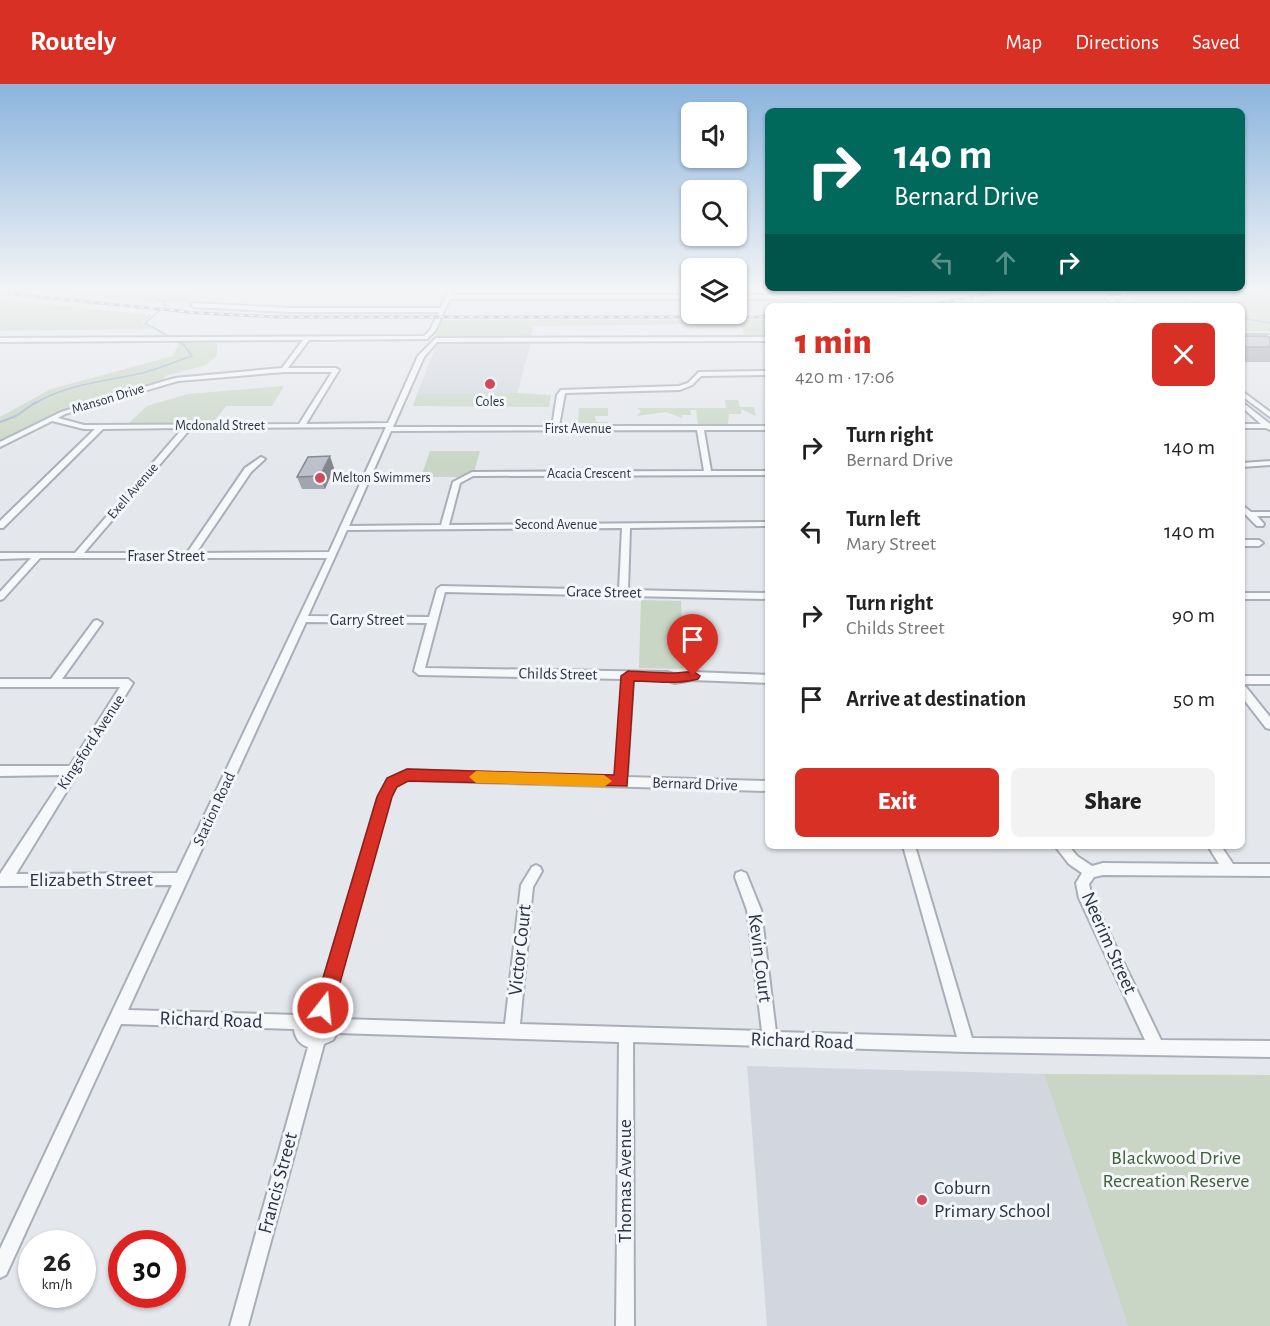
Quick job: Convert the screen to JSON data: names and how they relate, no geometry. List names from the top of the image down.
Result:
{
  "streets": {
    "street": [
      "Manson Drive",
      "Mcdonald Street",
      "First Avenue",
      "Acacia Crescent",
      "Exell Avenue",
      "Second Avenue",
      "Fraser Street",
      "Grace Street",
      "Garry Street",
      "Childs Street",
      "Kingsford Avenue",
      "Bernard Drive",
      "Station Road",
      "Elizabeth Street",
      "Neerim Street",
      "Victor Court",
      "Kevin Court",
      "Richard Road",
      "Thomas Avenue",
      "Francis Street"
    ]
  },
  "crossings": [
    ["Manson Drive", "Mcdonald Street"],
    ["Mcdonald Street", "First Avenue"],
    ["Mcdonald Street", "Exell Avenue"],
    ["Mcdonald Street", "Station Road"],
    ["First Avenue", "Station Road"],
    ["Acacia Crescent", "Second Avenue"],
    ["Exell Avenue", "Fraser Street"],
    ["Second Avenue", "Station Road"],
    ["Fraser Street", "Station Road"],
    ["Grace Street", "Garry Street"],
    ["Grace Street", "Childs Street"],
    ["Garry Street", "Childs Street"],
    ["Garry Street", "Station Road"],
    ["Kingsford Avenue", "Elizabeth Street"],
    ["Bernard Drive", "Richard Road"],
    ["Bernard Drive", "Francis Street"],
    ["Station Road", "Elizabeth Street"],
    ["Station Road", "Richard Road"],
    ["Neerim Street", "Richard Road"],
    ["Victor Court", "Richard Road"],
    ["Kevin Court", "Richard Road"],
    ["Richard Road", "Thomas Avenue"],
    ["Richard Road", "Francis Street"]
  ],
  "parks": ["Blackwood Drive Recreation Reserve"],
  "places": ["Coles", "Melton Swimmers", "Coburn Primary School"],
  "page": {
    "header": "Routely",
    "nav": ["Map", "Directions", "Saved"],
    "turn": ["140 m", "Bernard Drive"],
    "heading": ["1 min", "420 m · 17:06"],
    "list": [
      {
        "name": "Turn right",
        "note": "Bernard Drive",
        "value": "140 m"
      },
      {
        "name": "Turn left",
        "note": "Mary Street",
        "value": "140 m"
      },
      {
        "name": "Turn right",
        "note": "Childs Street",
        "value": "90 m"
      },
      {
        "name": "Arrive at destination",
        "value": "50 m"
      }
    ],
    "buttons": ["Exit", "Share"],
    "speed": "26 km/h",
    "limit": "30"
  }
}
